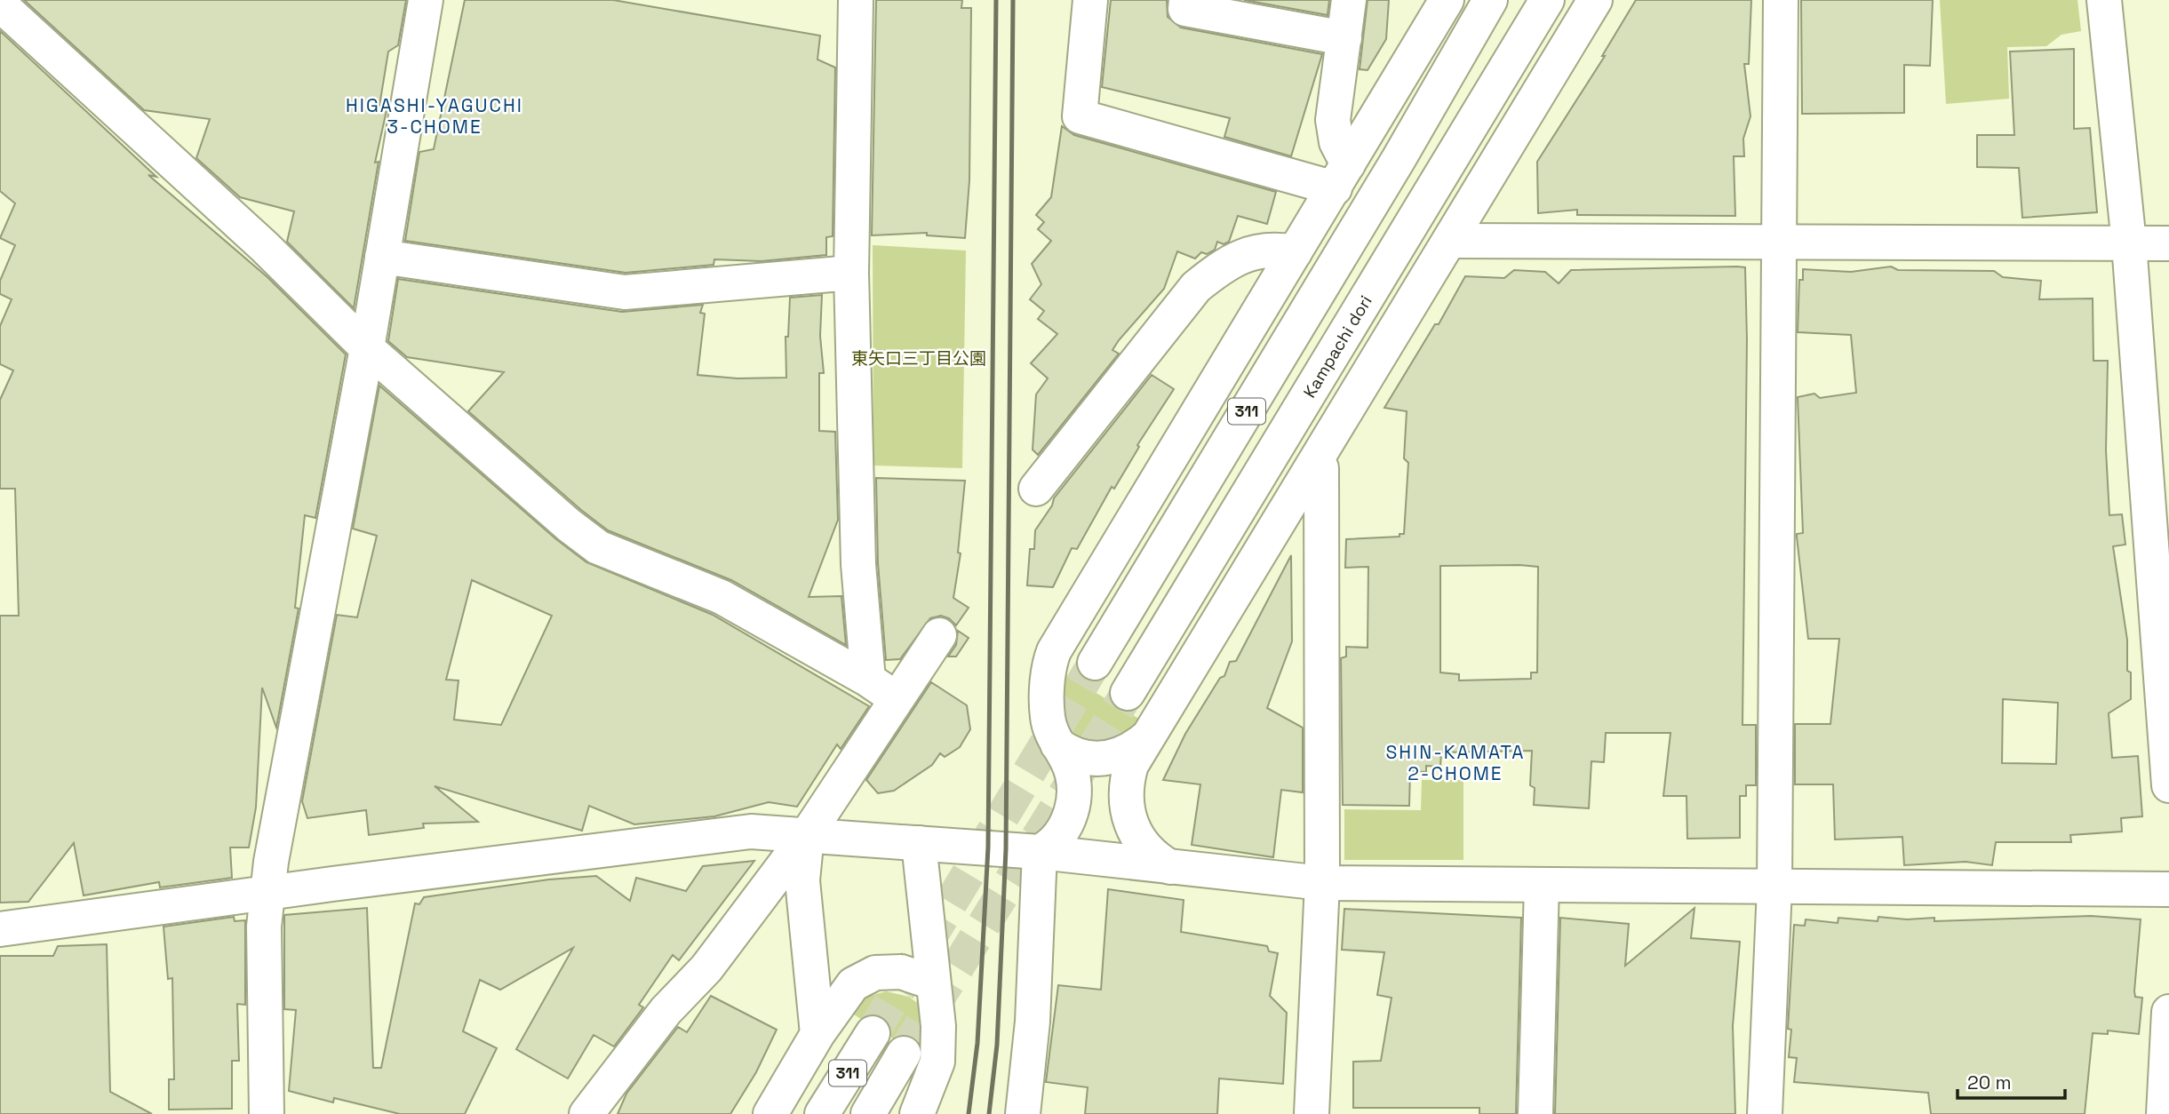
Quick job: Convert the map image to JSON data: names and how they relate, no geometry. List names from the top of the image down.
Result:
{
  "streets": {
    "street": ["Kampachi dori", "311"]
  },
  "districts": ["HIGASHI-YAGUCHI 3-CHOME", "SHIN-KAMATA 2-CHOME"],
  "parks": ["東矢口三丁目公園"],
  "scale_bar": "20 m"
}
